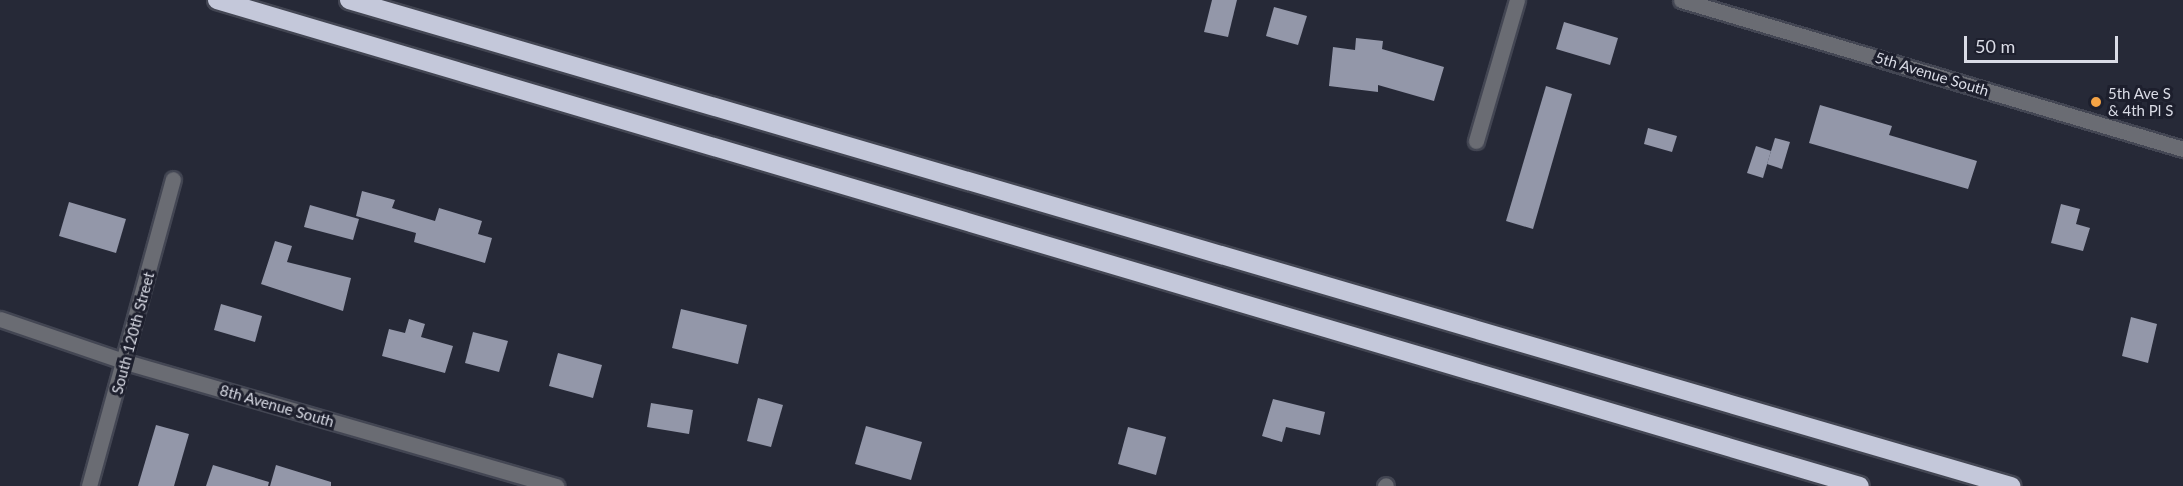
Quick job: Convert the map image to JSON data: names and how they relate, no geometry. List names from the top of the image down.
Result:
{
  "streets": {
    "street": ["5th Avenue South", "South 120th Street", "8th Avenue South"]
  },
  "crossings": [
    ["South 120th Street", "8th Avenue South"]
  ],
  "places": ["5th Ave S & 4th Pl S"],
  "scale_bar": "50 m"
}
